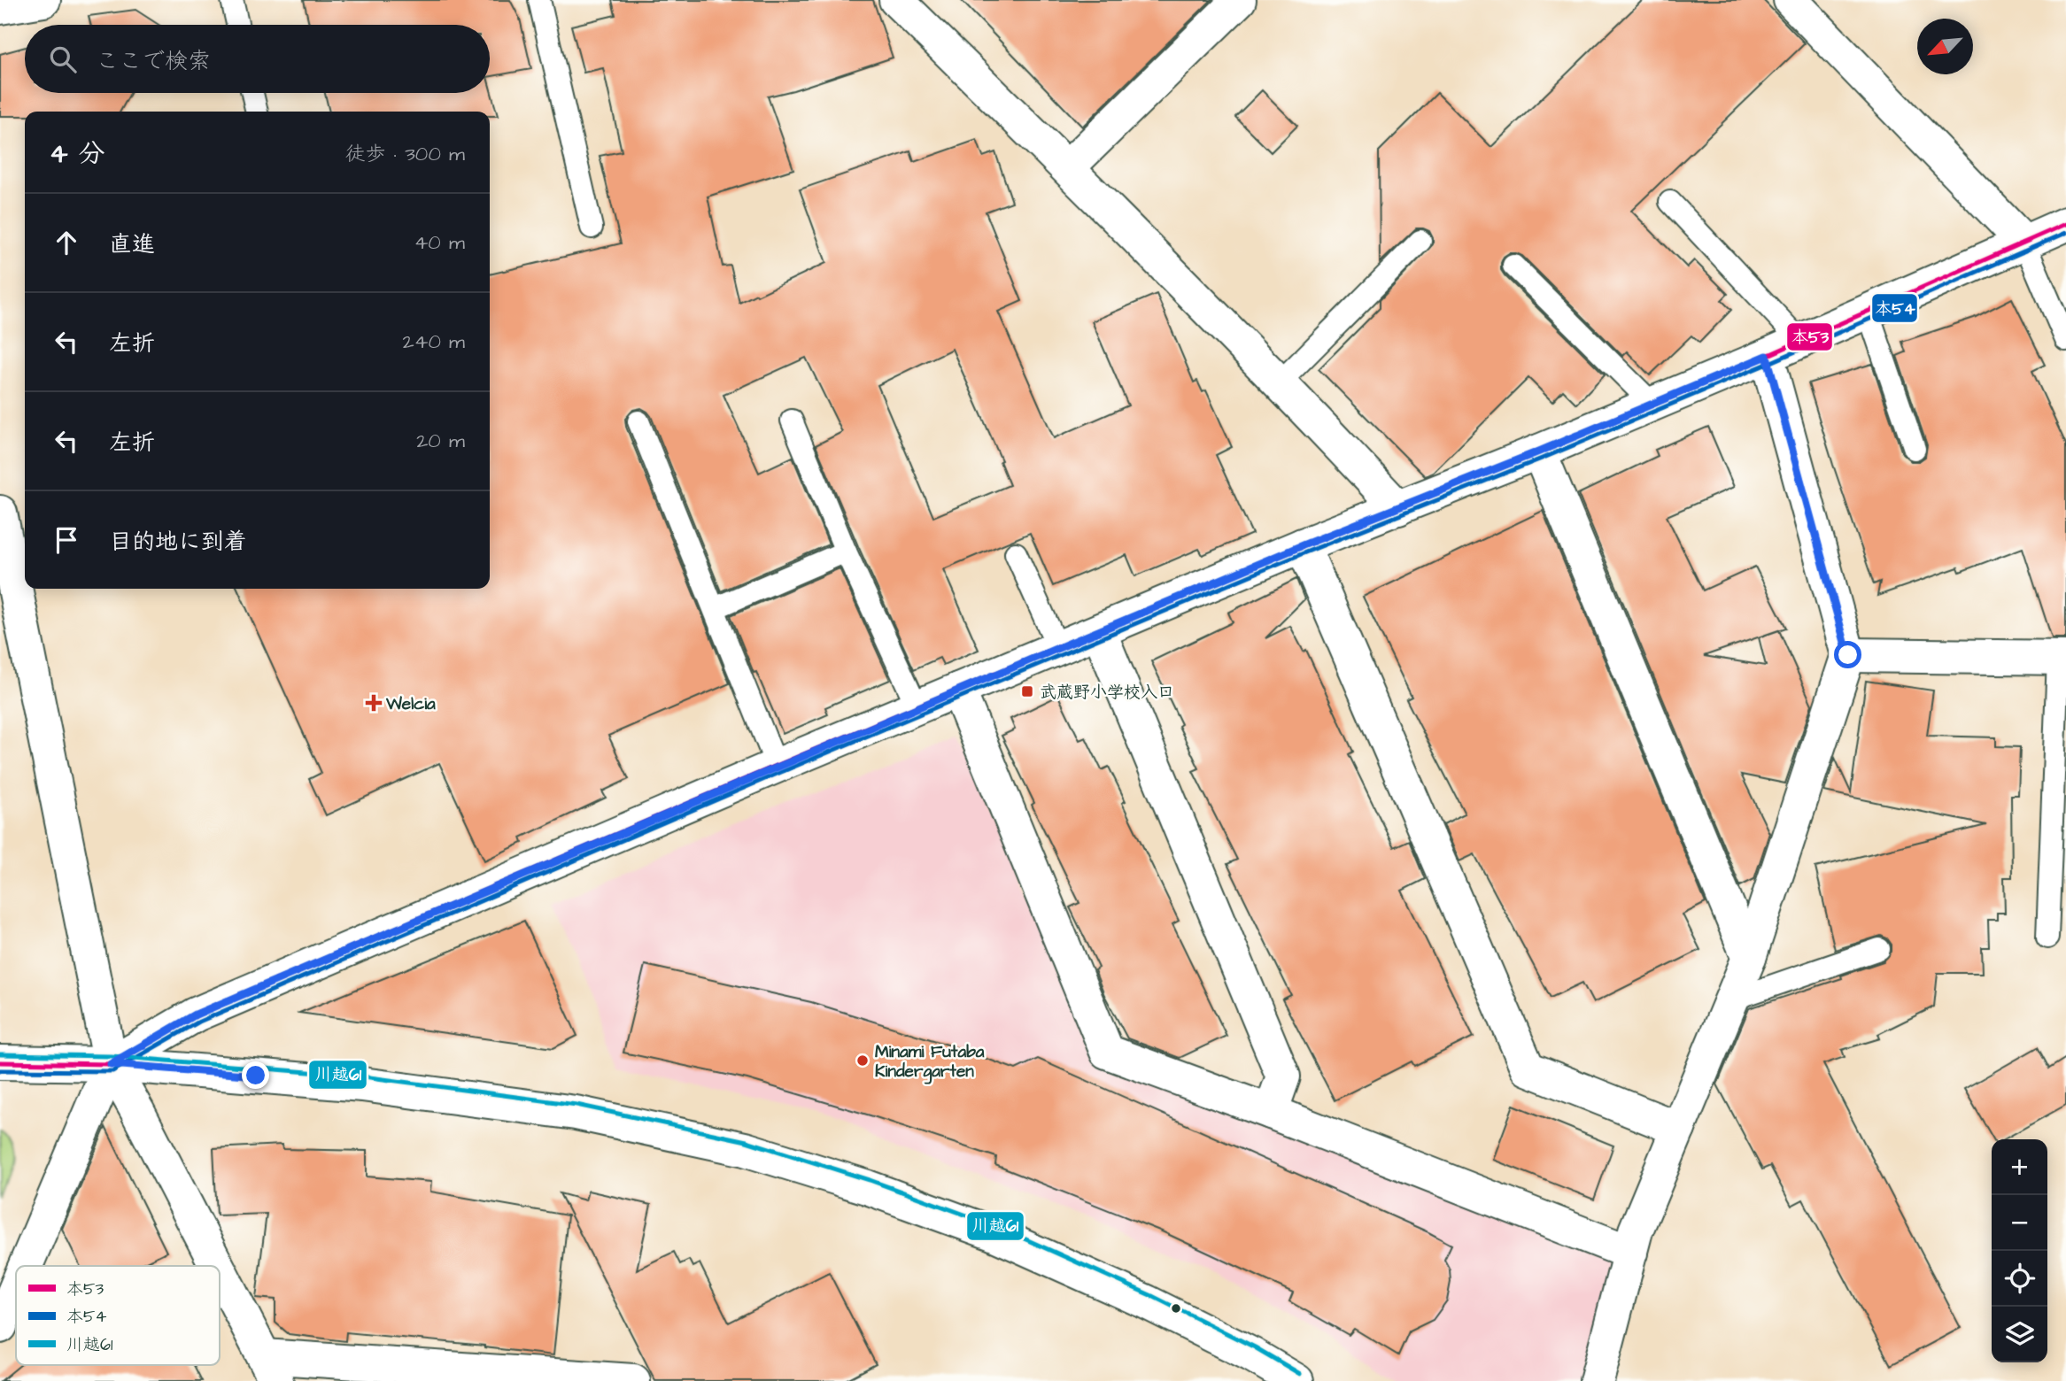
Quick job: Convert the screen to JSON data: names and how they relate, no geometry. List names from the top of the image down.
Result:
{
  "places": {
    "transit": ["武蔵野小学校入口"],
    "health": ["Welcia"],
    "other": ["Minami Futaba Kindergarten"]
  },
  "lines": ["transit line 本53", "transit line 本54", "transit line 川越61"],
  "legend": ["本53", "本54", "川越61"],
  "north": "bottom left",
  "page": {
    "search": "ここで検索",
    "heading": ["4 分", "徒歩 · 300 m"],
    "list": [
      ["直進", "40 m"],
      ["左折", "240 m"],
      ["左折", "20 m"],
      "目的地に到着"
    ],
    "map_buttons": ["+", "−"]
  }
}
